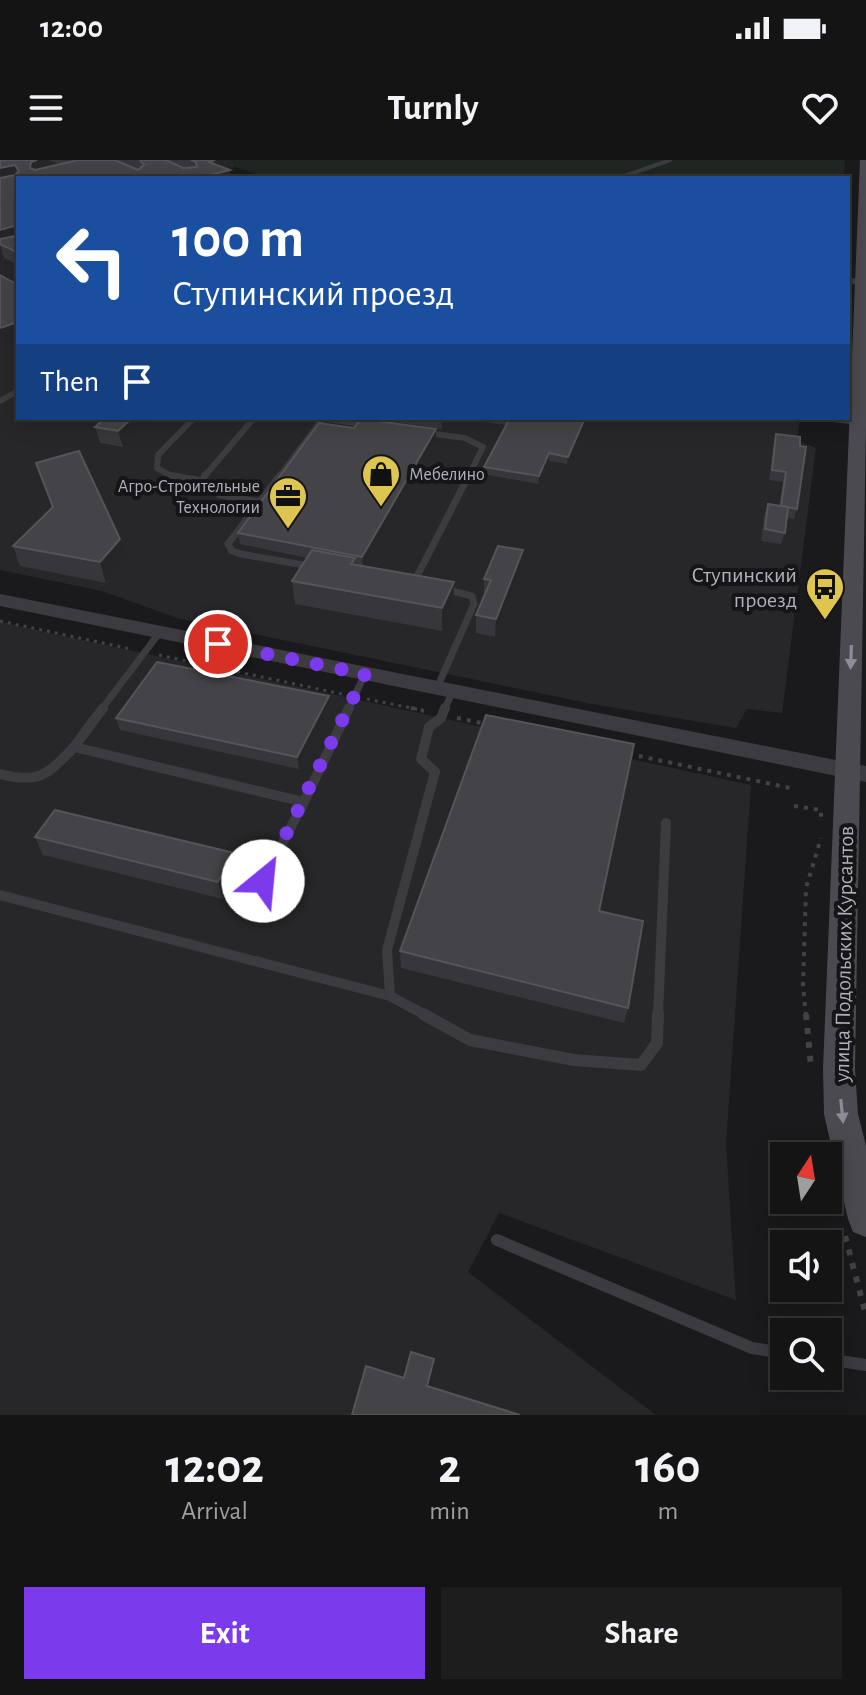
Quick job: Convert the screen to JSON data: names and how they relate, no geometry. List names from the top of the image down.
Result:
{
  "streets": {
    "main road": ["улица Подольских Курсантов"]
  },
  "one_way": ["улица Подольских Курсантов"],
  "places": {
    "shop": ["Мебелино"],
    "office": ["Агро-Строительные Технологии"],
    "bus stop": ["Ступинский проезд"]
  },
  "north": "top",
  "page": {
    "status": "12:00",
    "header": "Turnly",
    "turn": ["100 m", "Ступинский проезд"],
    "then": "Then",
    "eta": [
      "12:02",
      "Arrival",
      "2",
      "min",
      "160",
      "m"
    ],
    "buttons": ["Exit", "Share"]
  }
}
